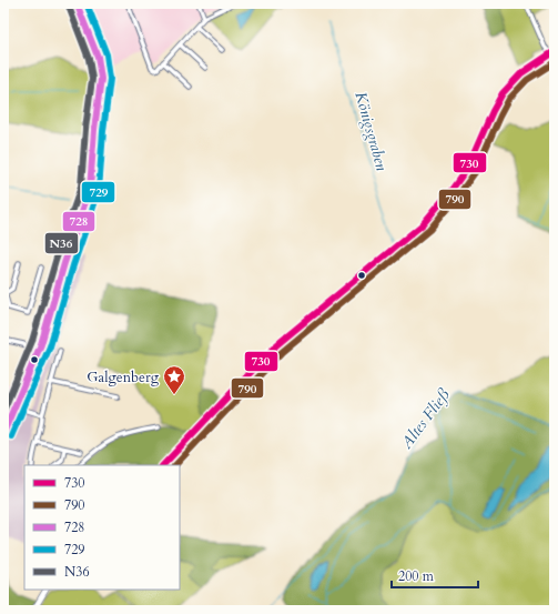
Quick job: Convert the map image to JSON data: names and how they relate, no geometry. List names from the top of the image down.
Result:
{
  "water": ["Königsgraben", "Altes Fließ"],
  "places": {
    "place": ["Galgenberg"]
  },
  "lines": [
    "transit line 728",
    "transit line 729",
    "transit line N36",
    "transit line 730",
    "transit line 790"
  ],
  "legend": [
    "730",
    "790",
    "728",
    "729",
    "N36"
  ],
  "scale_bar": "200 m"
}
